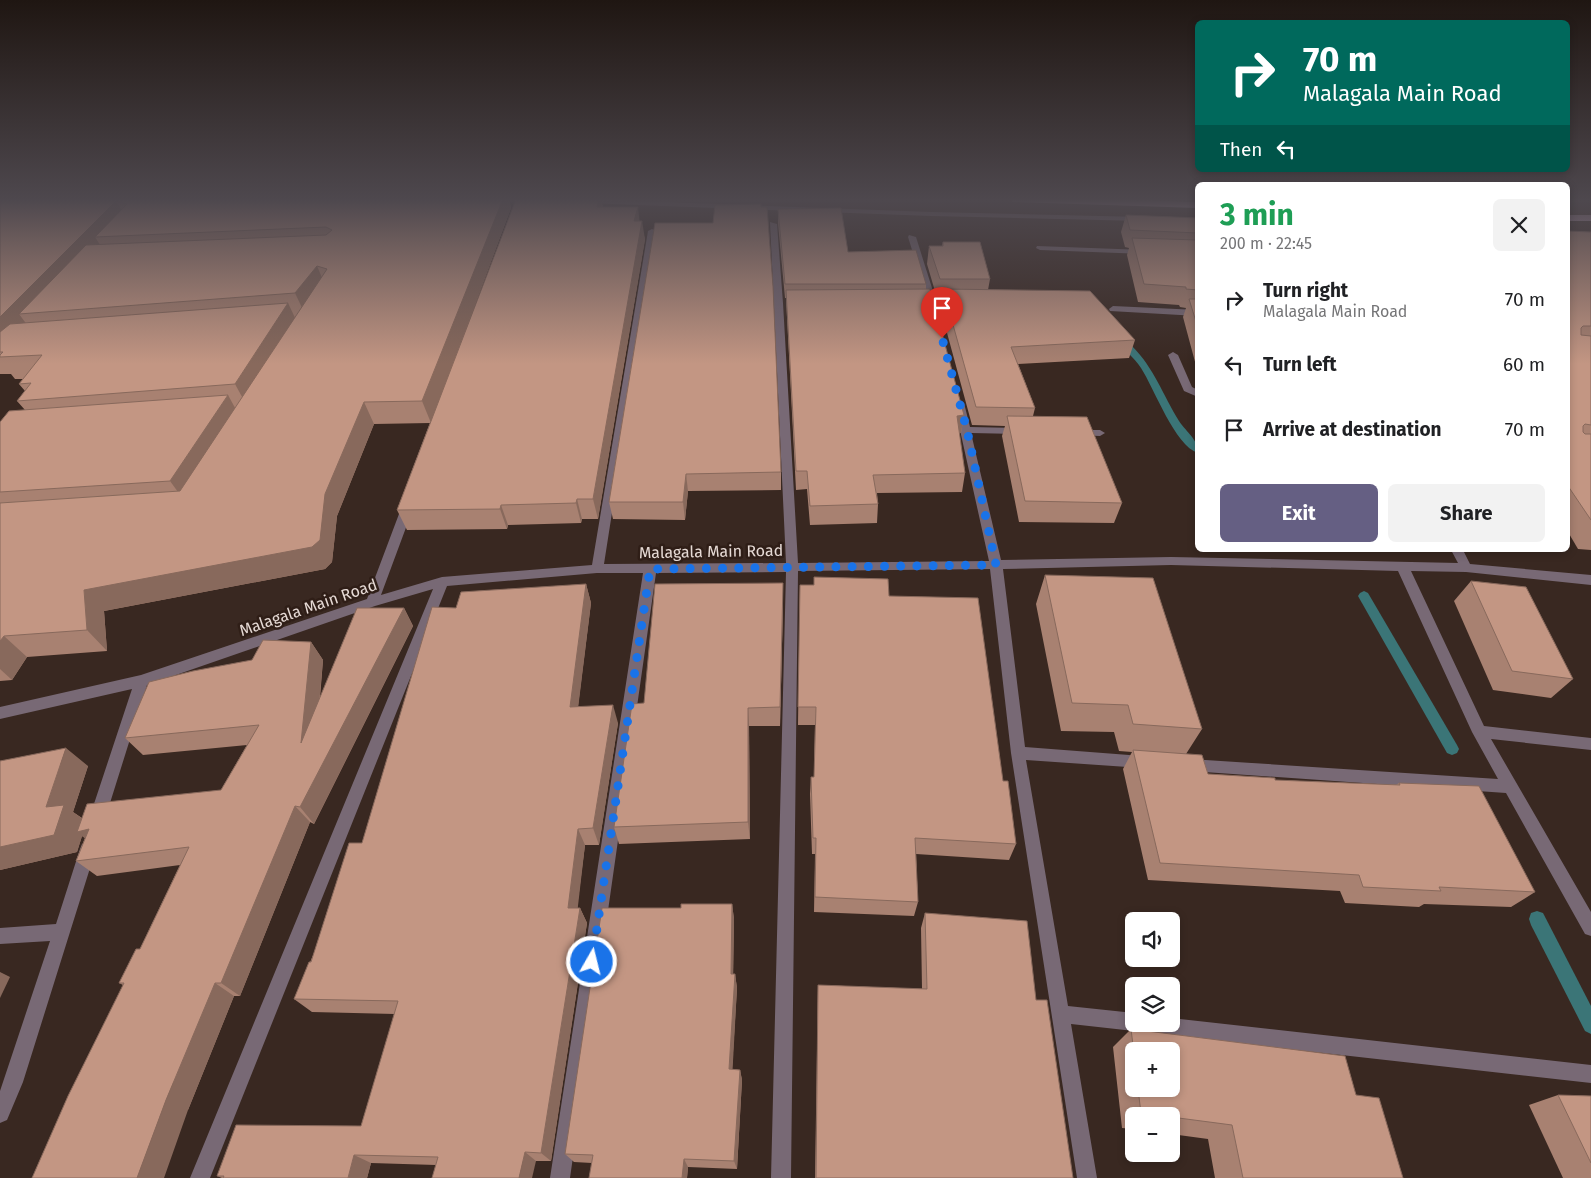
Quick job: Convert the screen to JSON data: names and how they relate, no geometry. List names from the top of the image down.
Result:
{
  "streets": {
    "street": ["Malagala Main Road"]
  },
  "page": {
    "turn": ["70 m", "Malagala Main Road"],
    "then": "Then",
    "heading": ["3 min", "200 m · 22:45"],
    "list": [
      {
        "name": "Turn right",
        "note": "Malagala Main Road",
        "value": "70 m"
      },
      {
        "name": "Turn left",
        "value": "60 m"
      },
      {
        "name": "Arrive at destination",
        "value": "70 m"
      }
    ],
    "buttons": ["Exit", "Share"],
    "map_buttons": ["+", "−"]
  }
}
